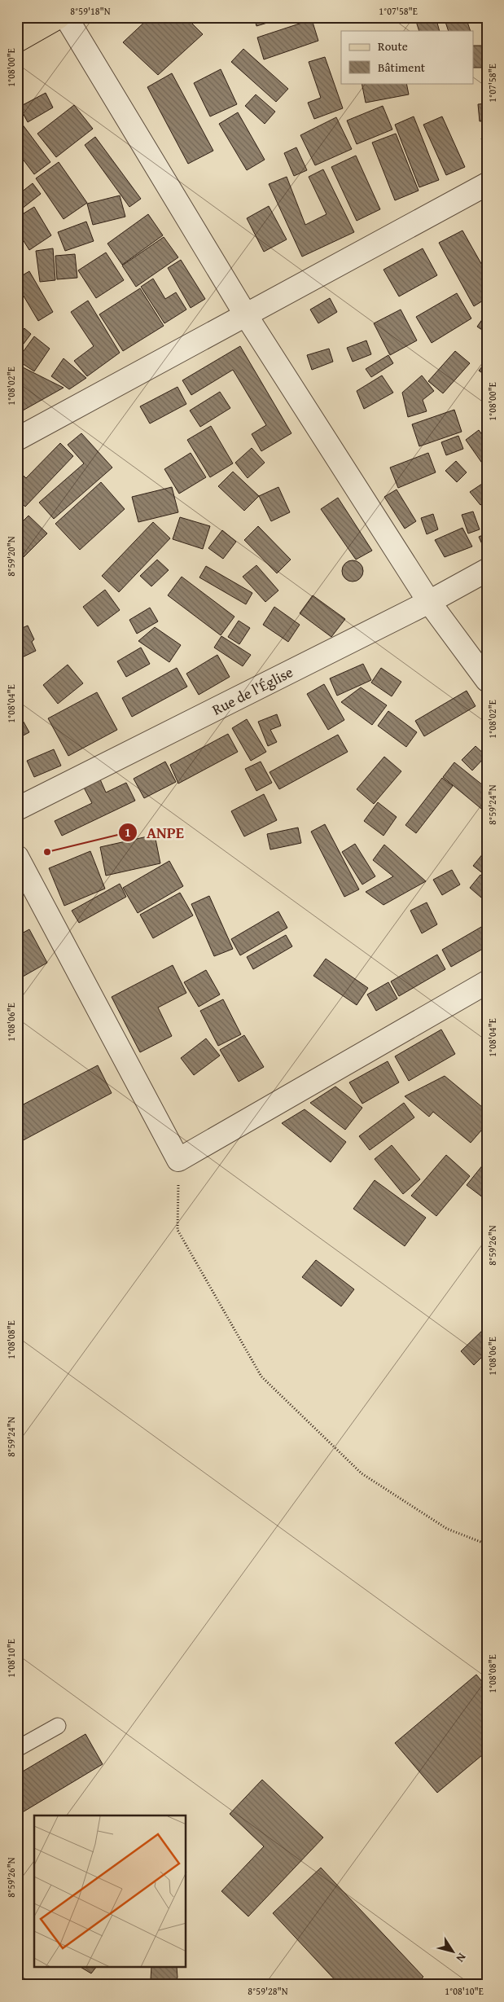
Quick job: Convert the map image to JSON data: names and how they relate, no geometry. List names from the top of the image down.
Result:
{
  "streets": {
    "street": ["Rue de l'Église"]
  },
  "places": ["ANPE"],
  "legend": ["Route", "Bâtiment"],
  "north": "bottom right",
  "coordinates": [
    "8°59'18\"N",
    "1°07'58\"E",
    "1°08'00\"E",
    "1°08'02\"E",
    "8°59'20\"N",
    "1°08'04\"E",
    "8°59'24\"N",
    "1°08'06\"E",
    "8°59'26\"N",
    "1°08'08\"E",
    "1°08'10\"E",
    "8°59'28\"N"
  ]
}
